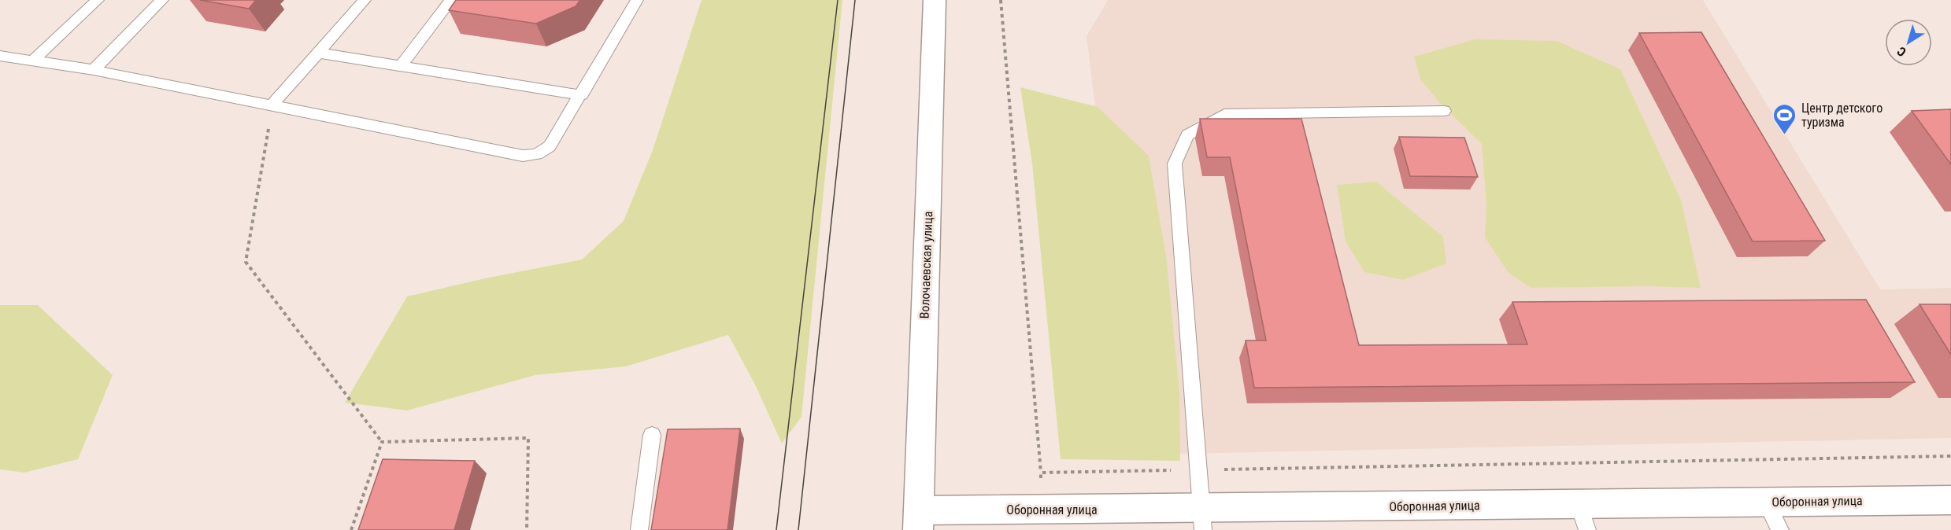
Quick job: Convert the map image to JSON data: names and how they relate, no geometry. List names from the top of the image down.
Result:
{
  "streets": {
    "street": ["Волочаевская улица", "Оборонная улица"]
  },
  "crossings": [
    ["Волочаевская улица", "Оборонная улица"]
  ],
  "places": {
    "sports": ["Центр детского туризма"]
  },
  "north": "bottom left"
}
